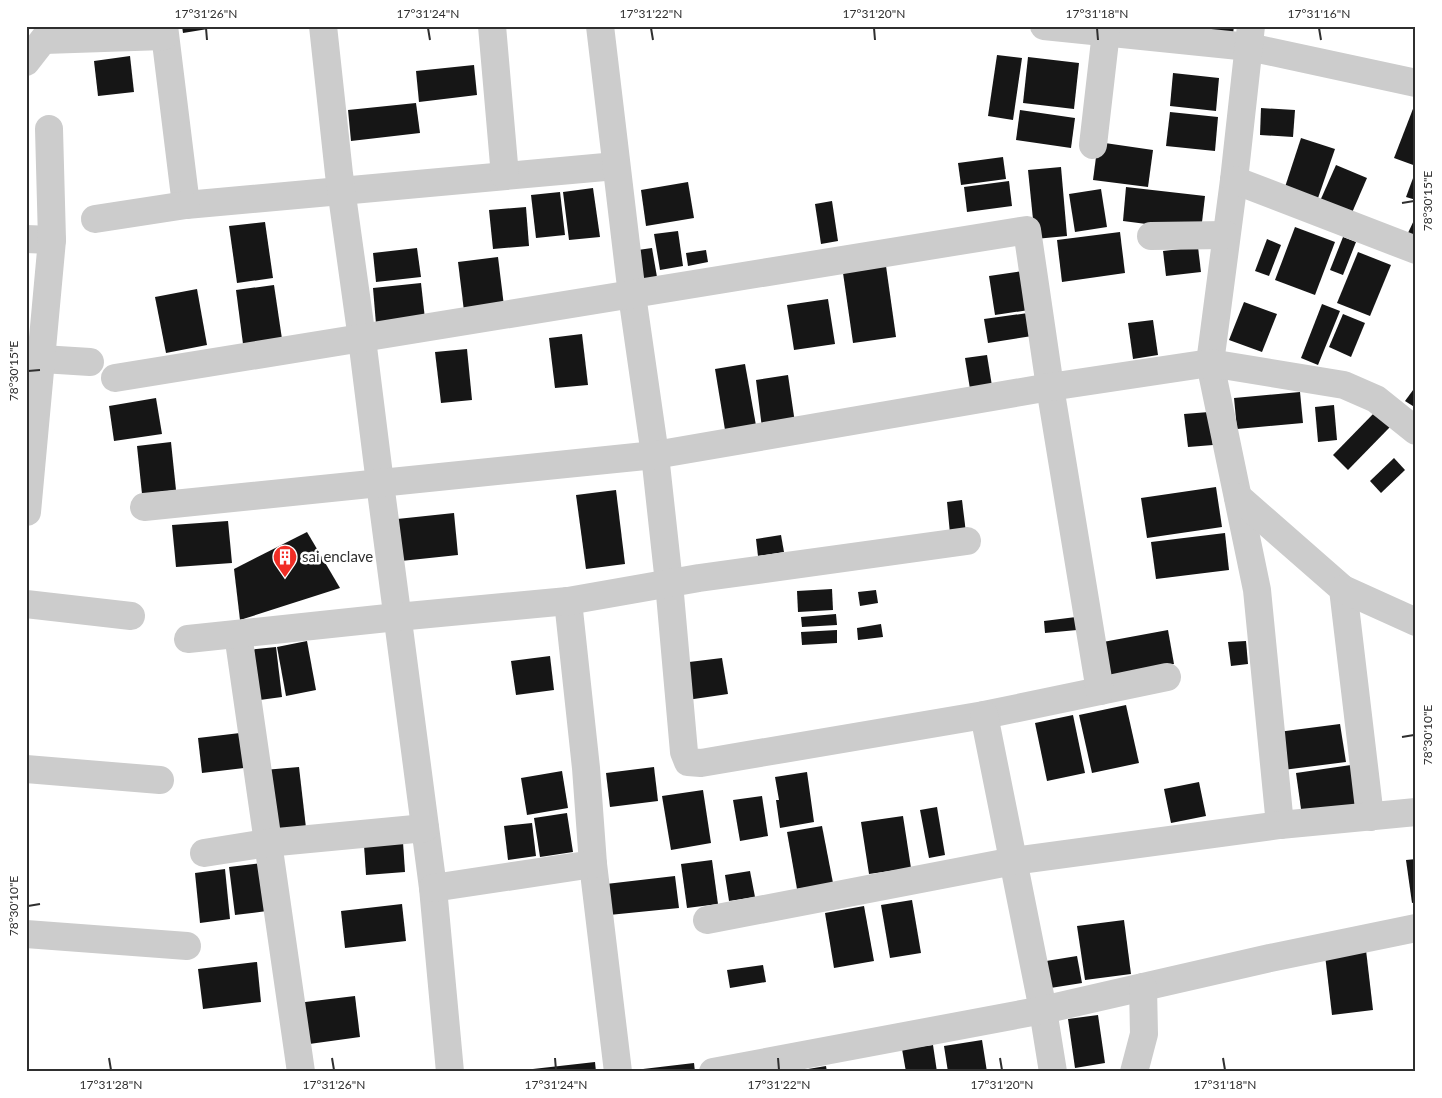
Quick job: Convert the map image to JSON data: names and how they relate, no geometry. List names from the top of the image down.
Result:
{
  "places": {
    "building": ["sai enclave"]
  },
  "coordinates": [
    "17°31'26\"N",
    "17°31'24\"N",
    "17°31'22\"N",
    "17°31'20\"N",
    "17°31'18\"N",
    "17°31'16\"N",
    "78°30'15\"E",
    "78°30'10\"E",
    "17°31'28\"N"
  ]
}
